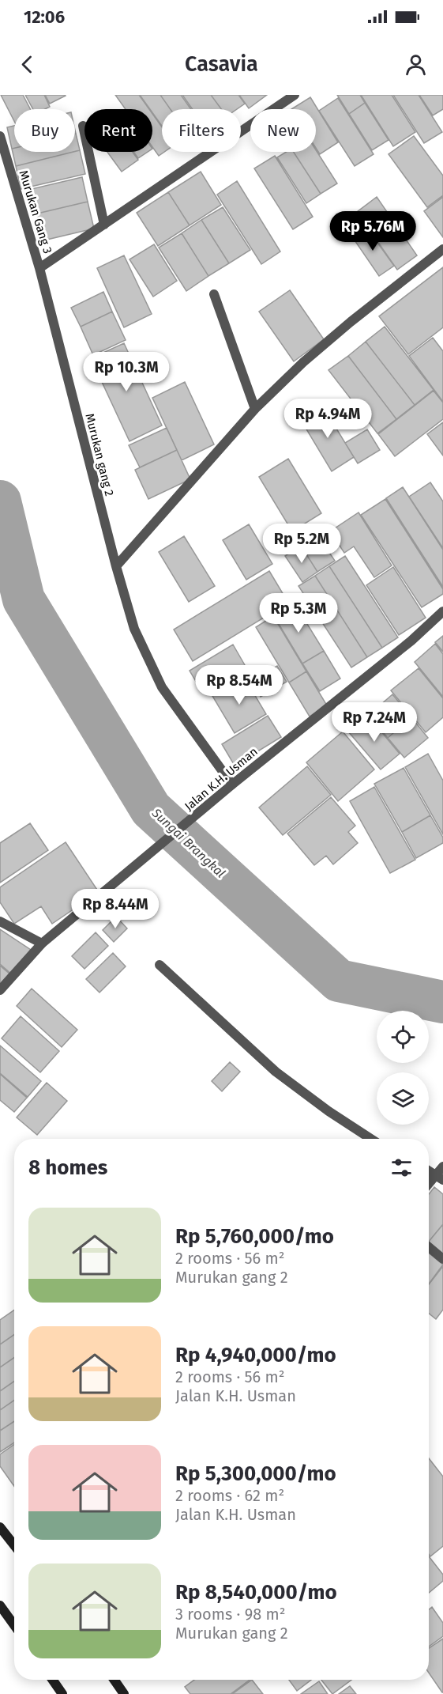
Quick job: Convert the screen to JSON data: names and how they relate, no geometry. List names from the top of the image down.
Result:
{
  "streets": {
    "street": ["Murukan Gang 3", "Murukan gang 2", "Jalan K.H. Usman"]
  },
  "crossings": [
    ["Murukan Gang 3", "Murukan gang 2"],
    ["Murukan gang 2", "Jalan K.H. Usman"]
  ],
  "water": ["Sungai Brangkal"],
  "page": {
    "status": "12:06",
    "header": "Casavia",
    "chip": [
      "Buy",
      "Rent",
      "Filters",
      "New"
    ],
    "price": [
      "Rp 5.76M",
      "Rp 10.3M",
      "Rp 4.94M",
      "Rp 5.2M",
      "Rp 5.3M",
      "Rp 8.54M",
      "Rp 7.24M",
      "Rp 8.44M"
    ],
    "heading": "8 homes",
    "list": [
      {
        "name": "Rp 5,760,000/mo",
        "note": "2 rooms · 56 m² · Murukan gang 2"
      },
      {
        "name": "Rp 4,940,000/mo",
        "note": "2 rooms · 56 m² · Jalan K.H. Usman"
      },
      {
        "name": "Rp 5,300,000/mo",
        "note": "2 rooms · 62 m² · Jalan K.H. Usman"
      },
      {
        "name": "Rp 8,540,000/mo",
        "note": "3 rooms · 98 m² · Murukan gang 2"
      }
    ]
  }
}
